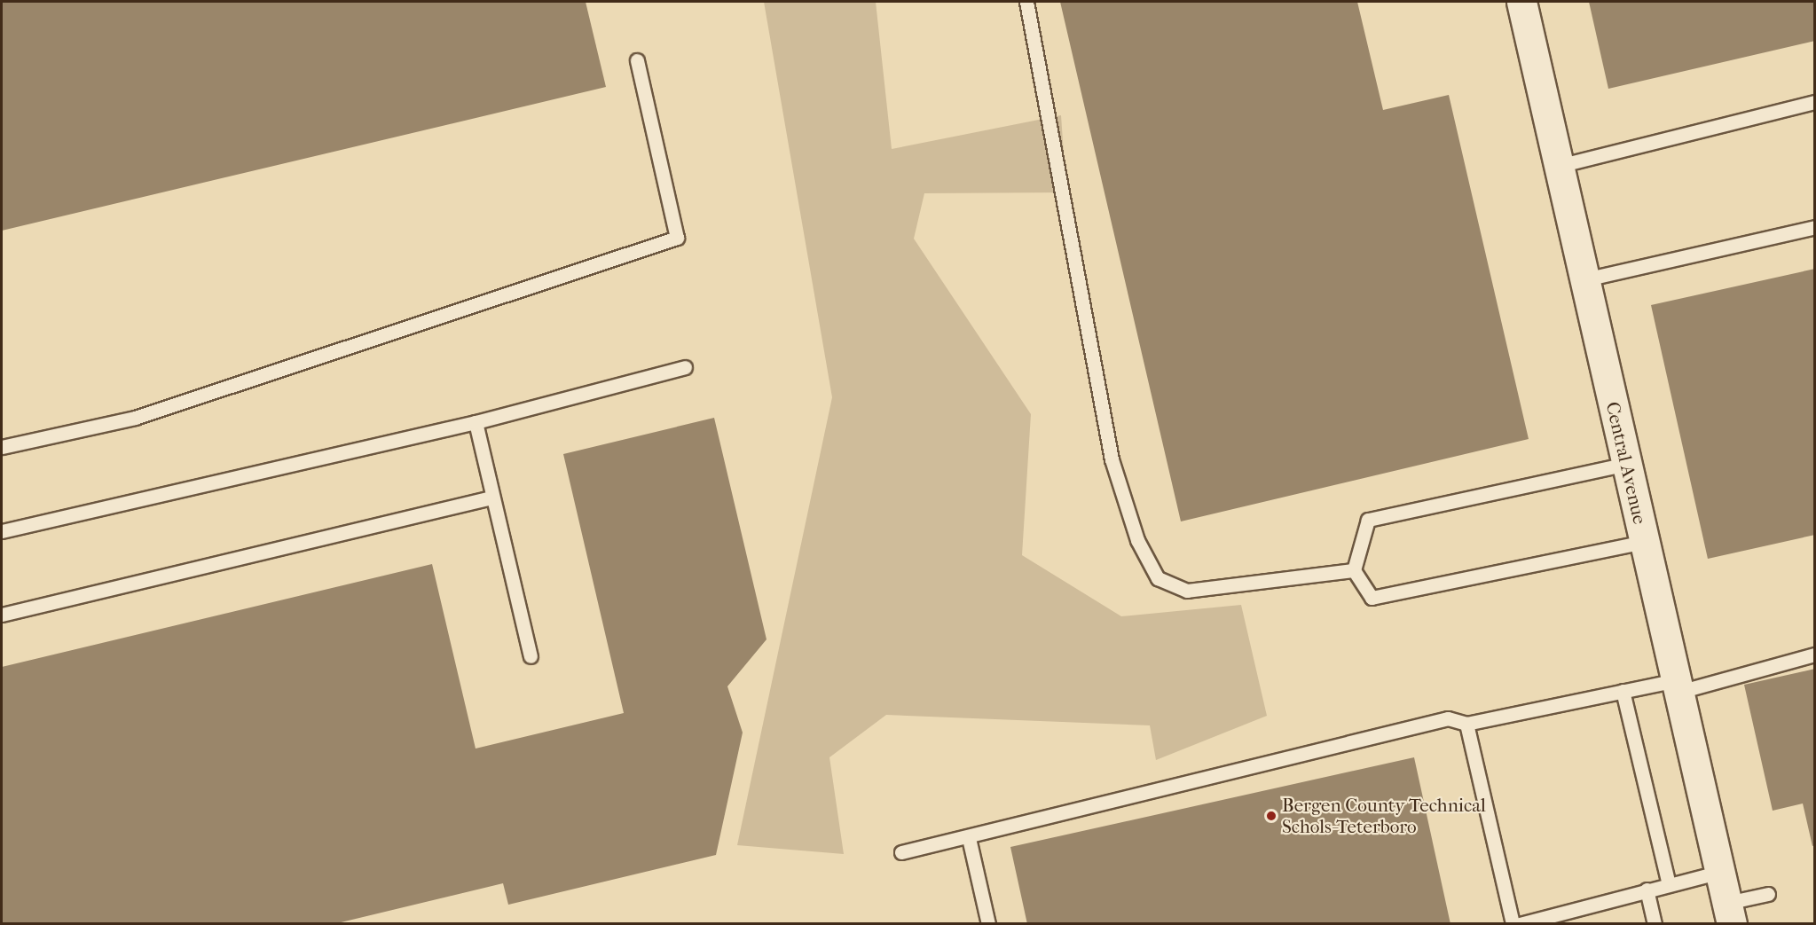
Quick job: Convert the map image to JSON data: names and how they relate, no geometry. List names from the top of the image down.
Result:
{
  "streets": {
    "street": ["Central Avenue"]
  },
  "places": ["Bergen County Technical Schols-Teterboro"]
}
